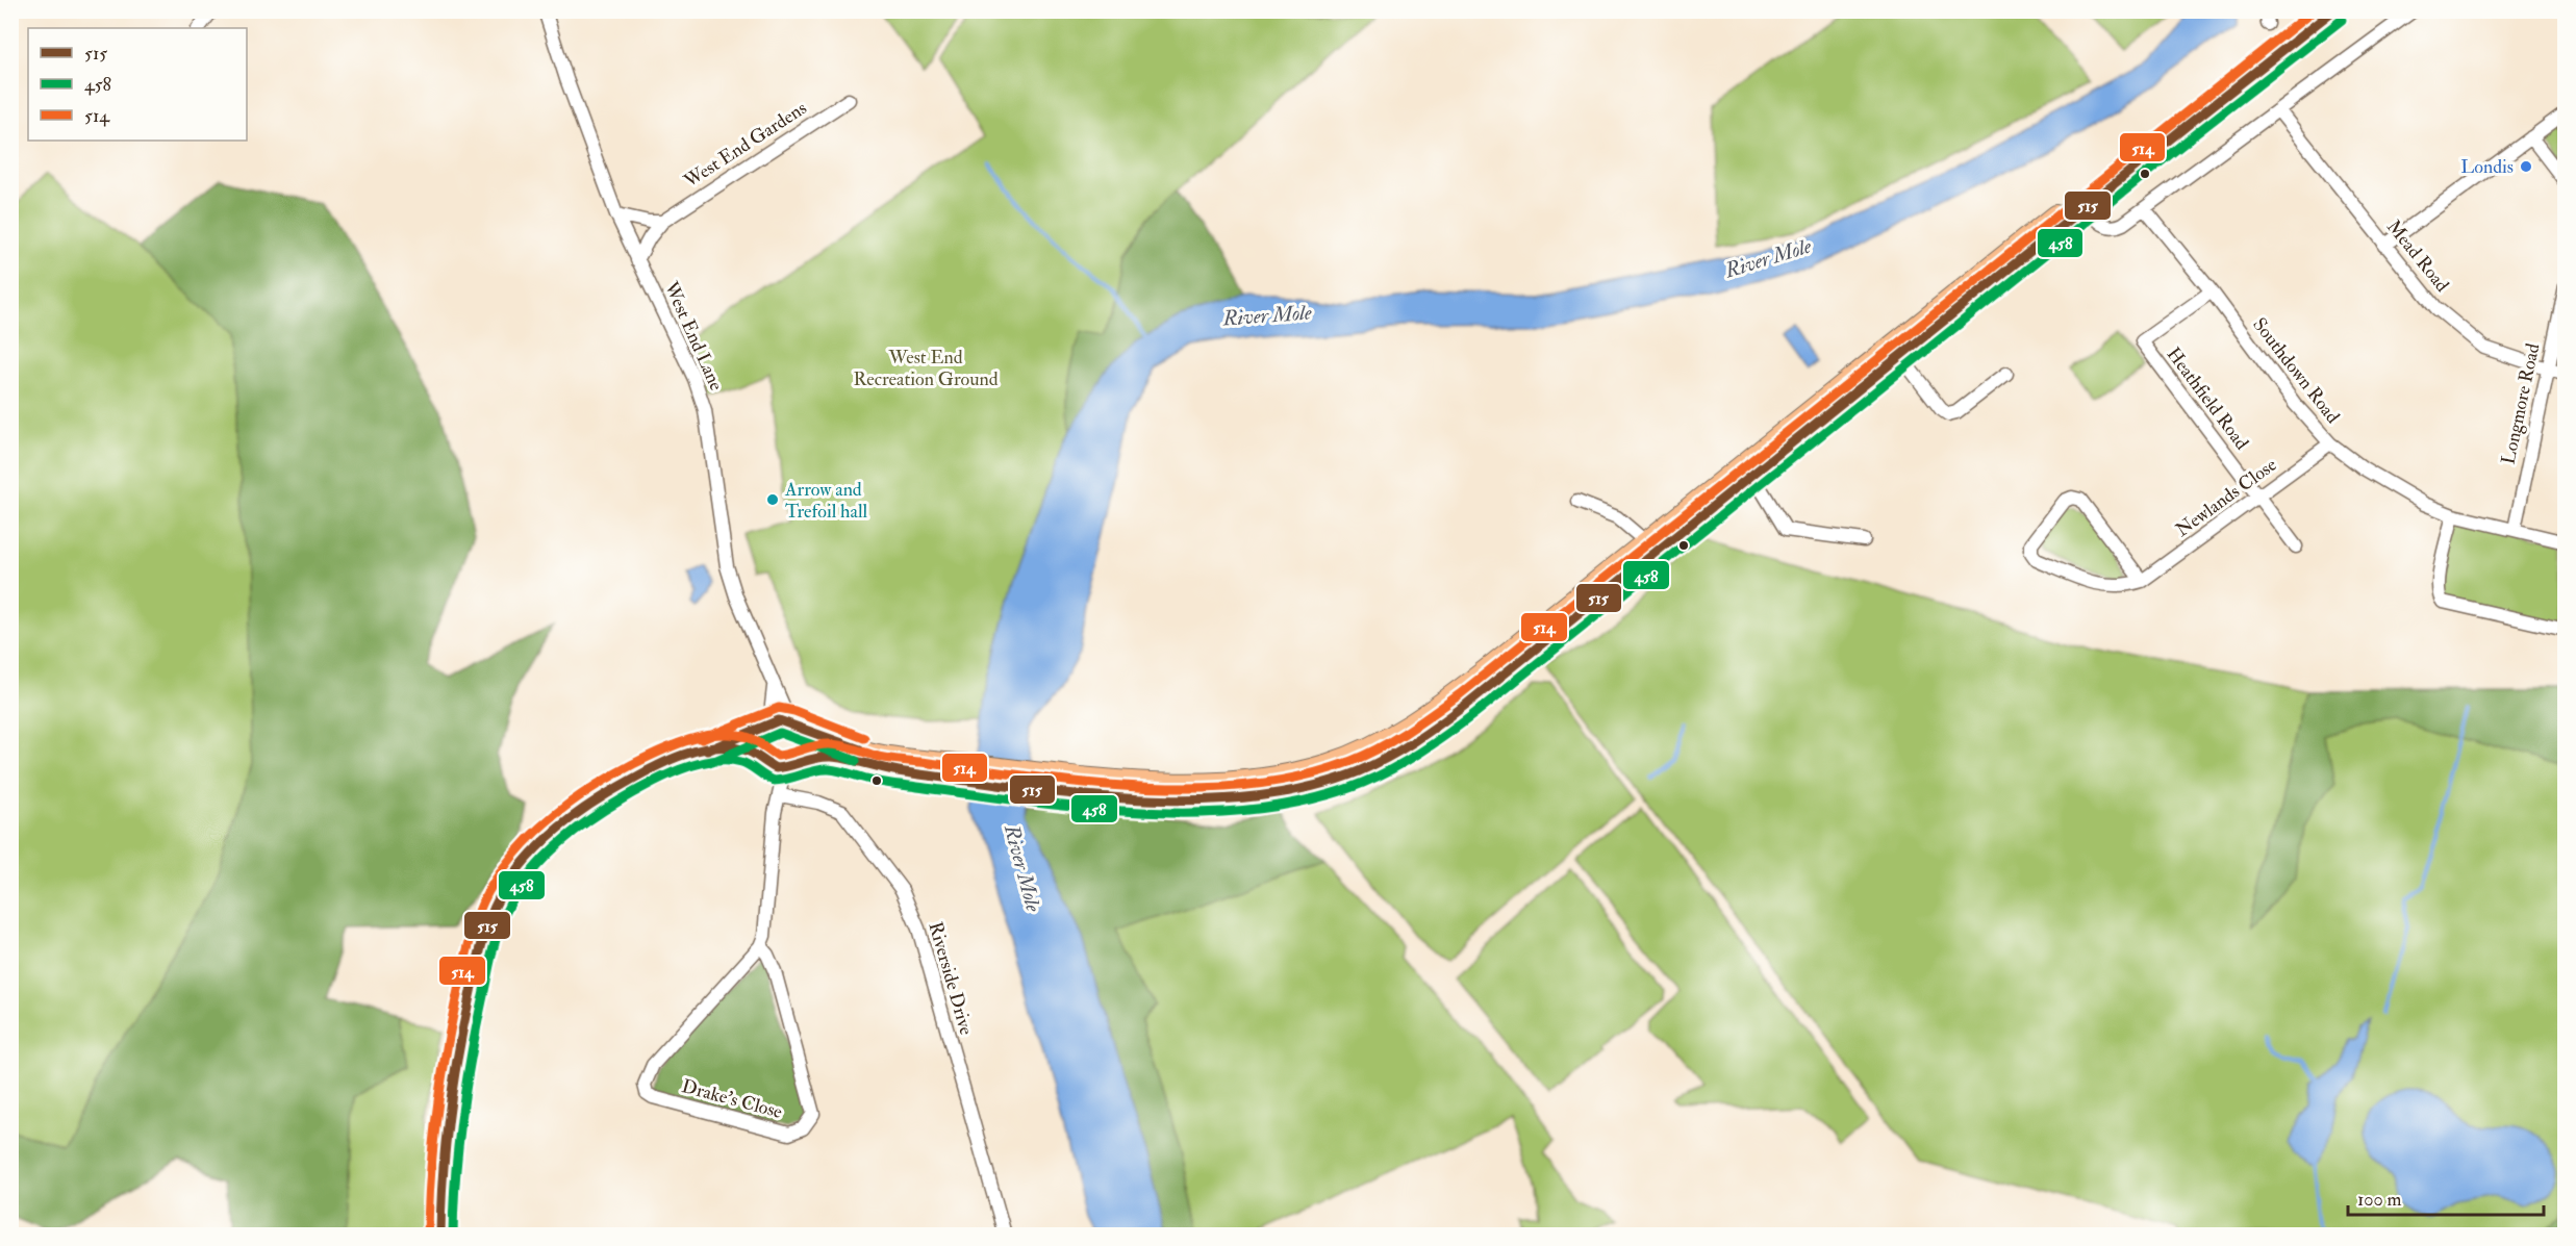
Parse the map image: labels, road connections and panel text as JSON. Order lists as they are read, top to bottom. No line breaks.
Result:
{"streets":{"street":["West End Gardens","Mead Road","West End Lane","Southdown Road","Heathfield Road","Longmore Road","Newlands Close","Riverside Drive","Drake's Close"]},"crossings":[["West End Gardens","West End Lane"],["Mead Road","Longmore Road"],["Southdown Road","Heathfield Road"],["Southdown Road","Longmore Road"],["Southdown Road","Newlands Close"],["Heathfield Road","Newlands Close"]],"water":["River Mole"],"parks":["West End Recreation Ground"],"places":["Londis","Arrow and Trefoil hall"],"lines":["transit line 515","transit line 514","transit line 458"],"legend":["515","458","514"],"scale_bar":"100 m"}
